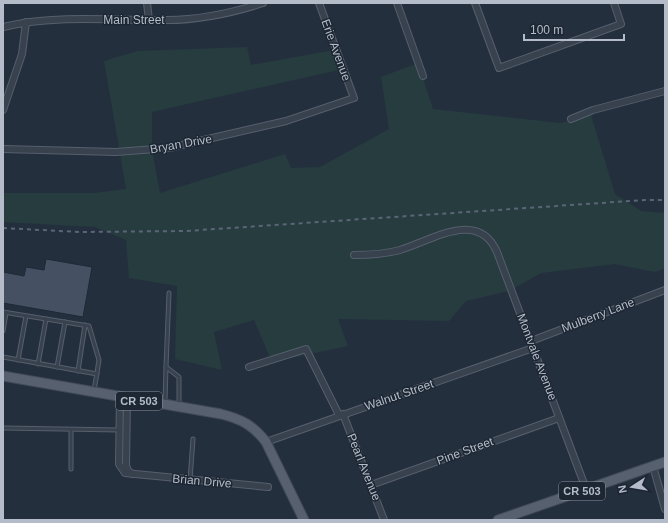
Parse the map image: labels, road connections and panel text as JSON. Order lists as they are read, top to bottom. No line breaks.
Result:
{"streets":{"main road":["CR 503"],"street":["Main Street","Erie Avenue","Bryan Drive","Mulberry Lane","Montvale Avenue","Walnut Street","Pine Street","Pearl Avenue","Brian Drive"]},"crossings":[["Erie Avenue","Bryan Drive"],["Mulberry Lane","Montvale Avenue"],["Montvale Avenue","Walnut Street"],["Montvale Avenue","CR 503"],["Montvale Avenue","Pine Street"],["Walnut Street","CR 503"],["Walnut Street","Pearl Avenue"],["CR 503","Brian Drive"],["Pine Street","Pearl Avenue"]],"scale_bar":"100 m","north":"left"}
